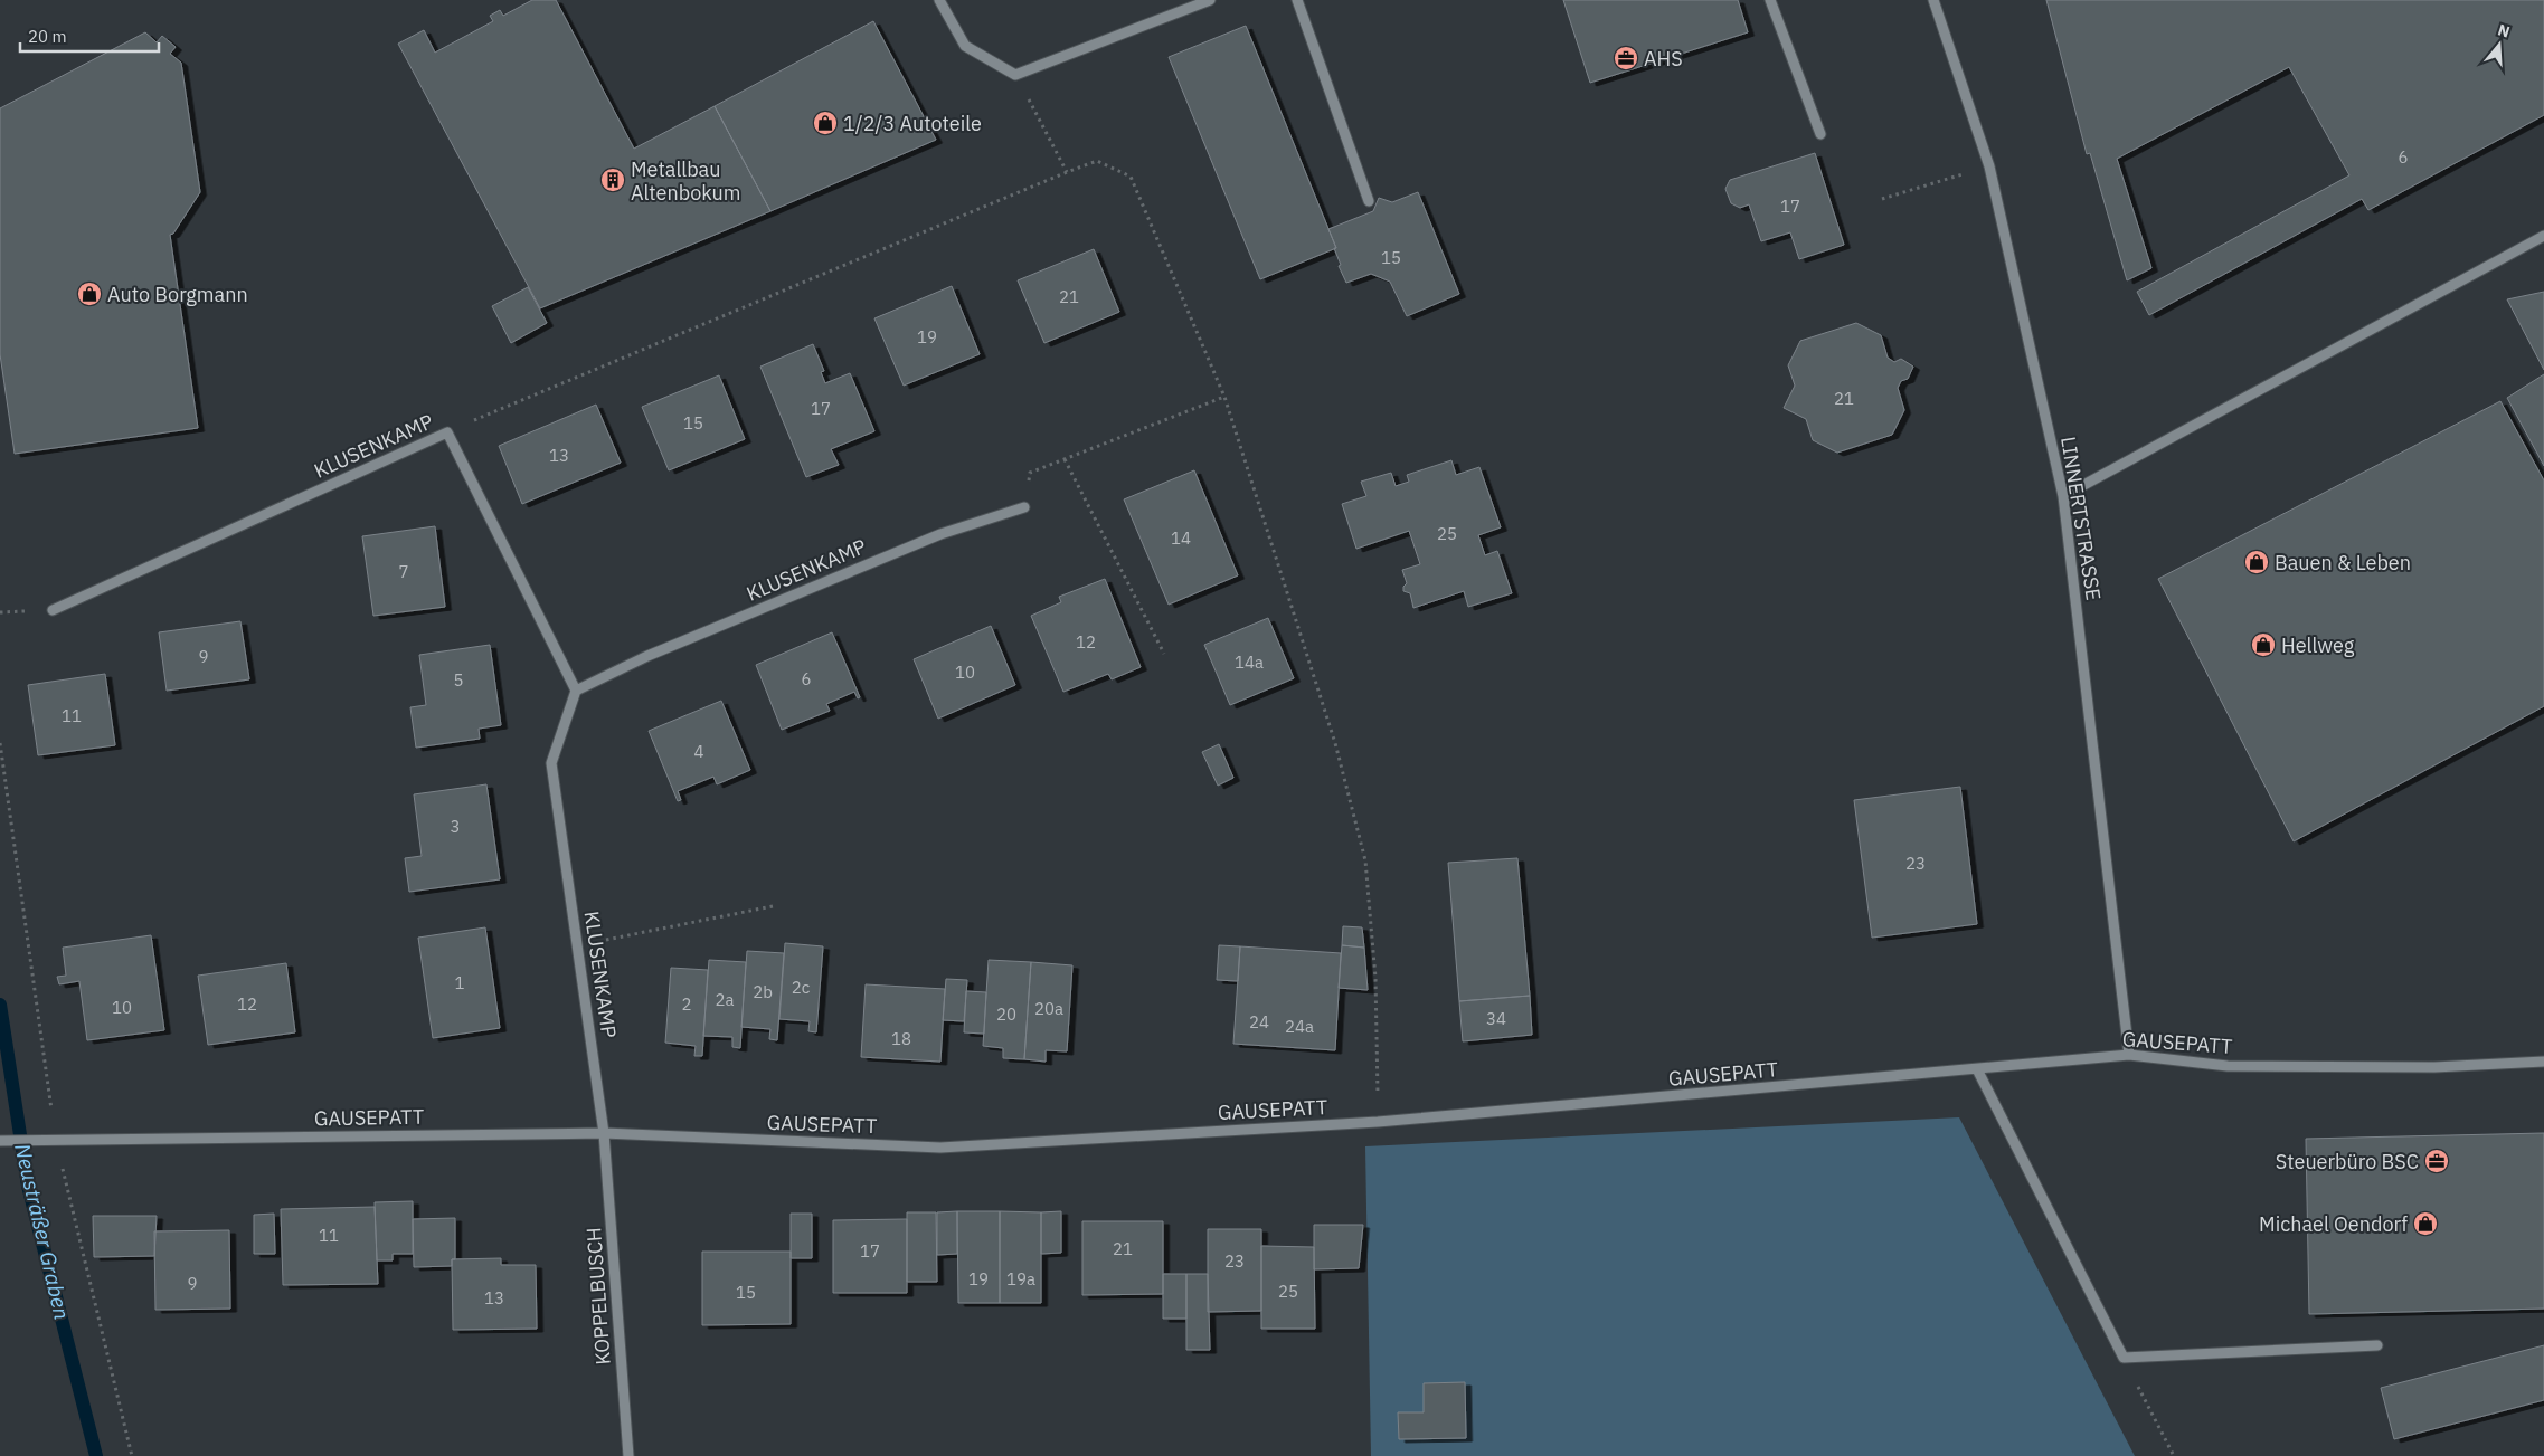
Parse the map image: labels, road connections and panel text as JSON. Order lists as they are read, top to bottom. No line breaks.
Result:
{"streets":{"street":["KLUSENKAMP","LINNERTSTRASSE","GAUSEPATT","KOPPELBUSCH"]},"crossings":[["KLUSENKAMP","GAUSEPATT"],["KLUSENKAMP","KOPPELBUSCH"],["LINNERTSTRASSE","GAUSEPATT"],["GAUSEPATT","KOPPELBUSCH"]],"water":["Neusträßer Graben"],"places":{"office":["AHS","Steuerbüro BSC"],"shop":["1/2/3 Autoteile","Auto Borgmann","Bauen & Leben","Hellweg","Michael Oendorf"],"building":["Metallbau Altenbokum"]},"house_numbers":["6","17","15","21","19","21","17","15","13","25","14","7","12","9","14a","10","6","5","11","4","3","23","1","2c","2b","2a","12","2","10","20a","20","34","24","24a","18","11","21","17","23","19","19a","9","25","15","13"],"scale_bar":"20 m","north":"top"}
